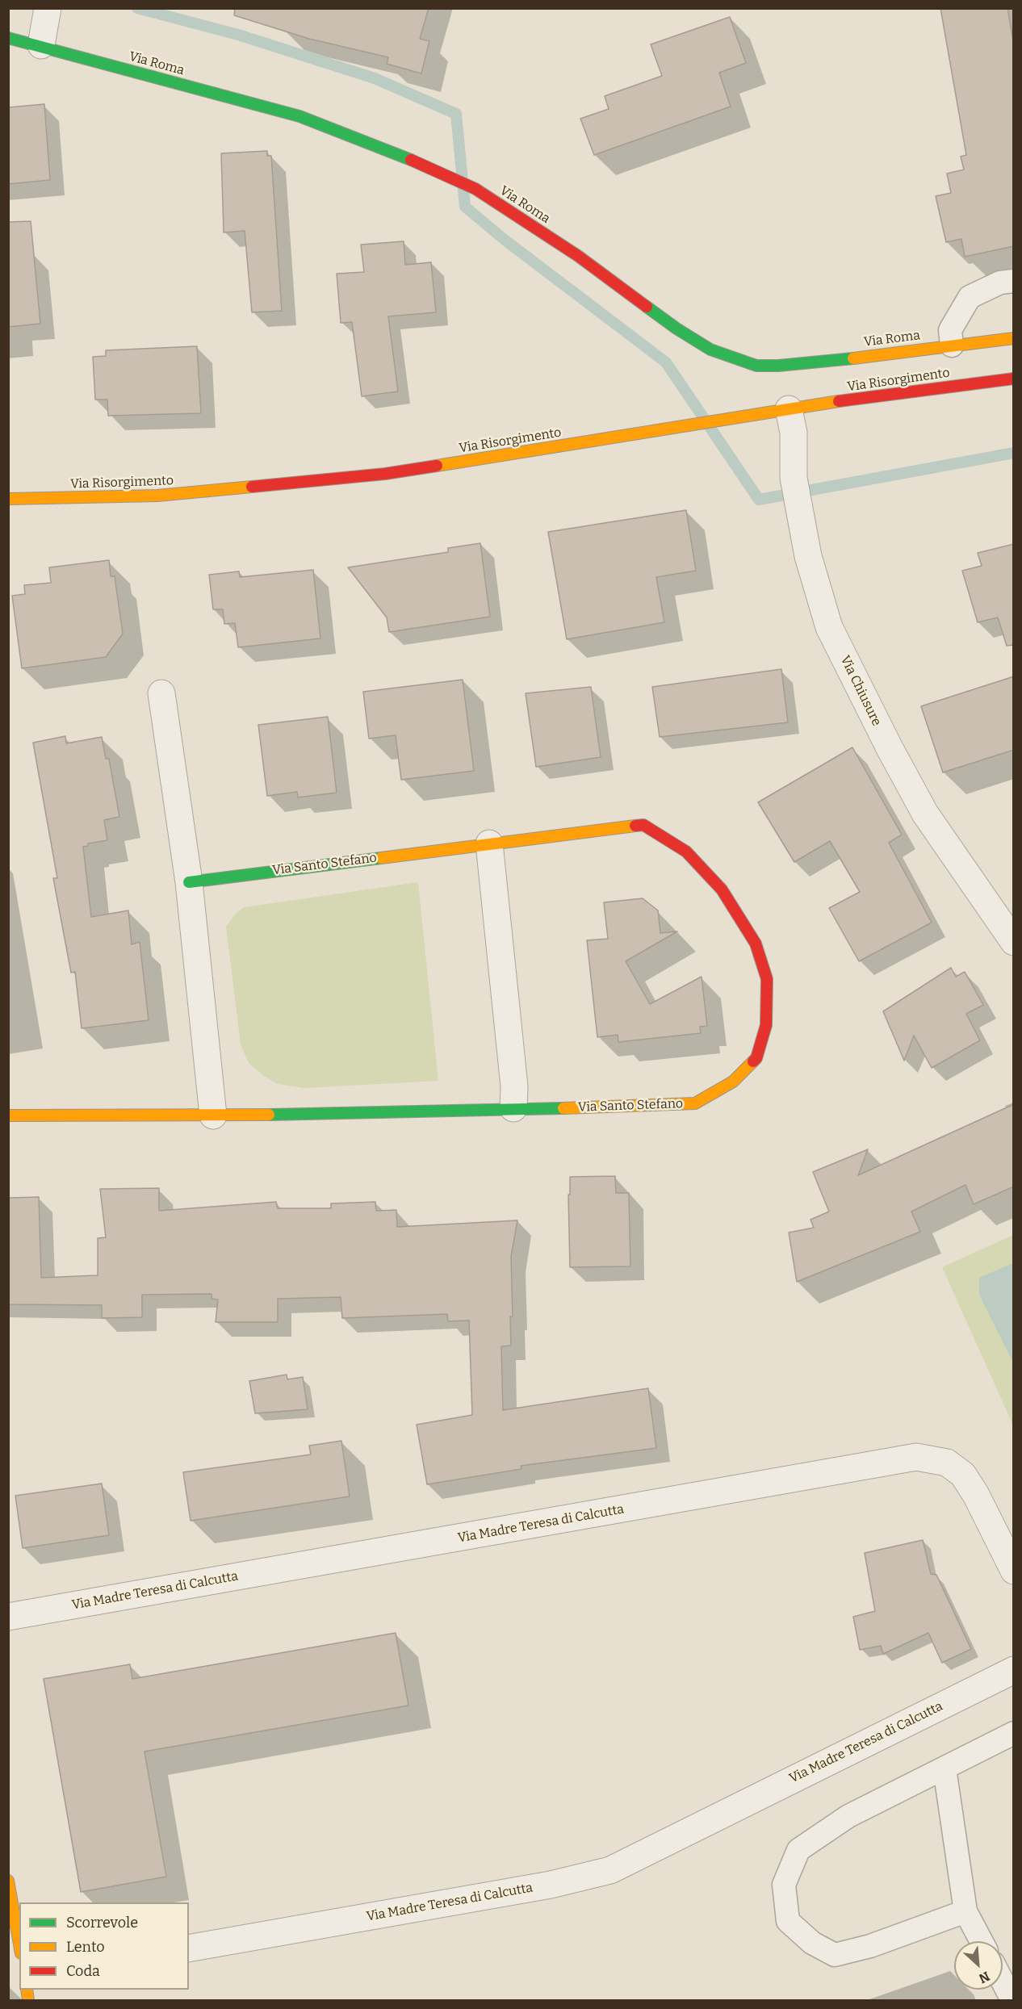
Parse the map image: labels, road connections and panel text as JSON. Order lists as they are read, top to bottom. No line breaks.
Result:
{"streets":{"street":["Via Roma","Via Risorgimento","Via Chiusure","Via Santo Stefano","Via Madre Teresa di Calcutta"]},"crossings":[["Via Risorgimento","Via Chiusure"]],"legend":["Scorrevole","Lento","Coda"],"north":"bottom right"}
